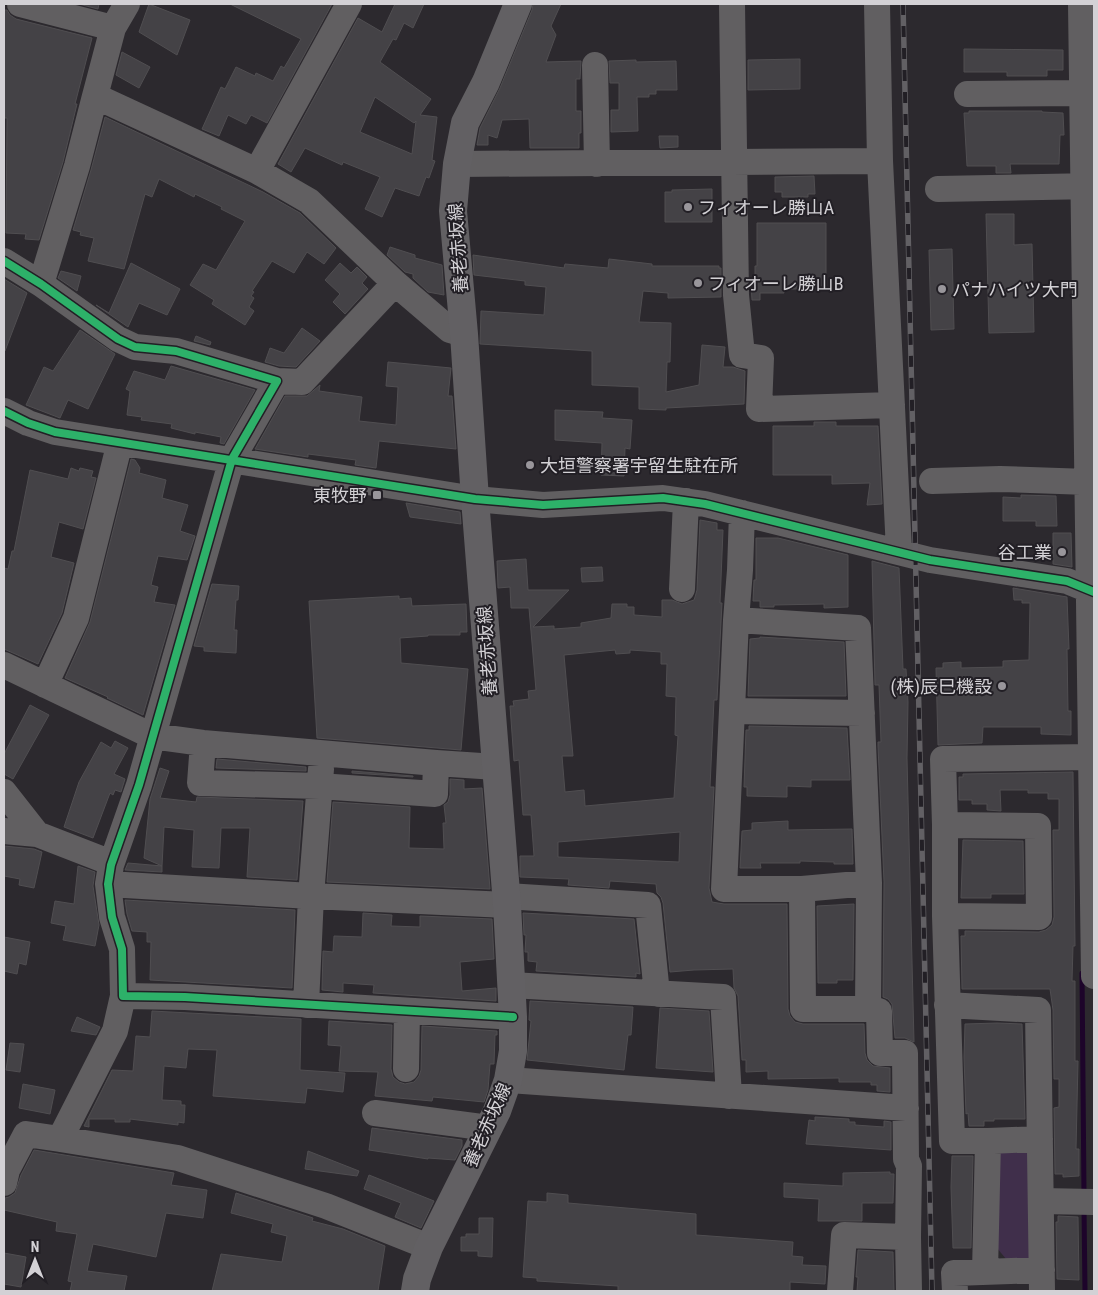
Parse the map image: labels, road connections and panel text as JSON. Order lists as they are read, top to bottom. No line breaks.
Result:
{"streets":{"main road":["養老赤坂線"]},"places":{"other":["フィオーレ勝山A","フィオーレ勝山B","パナハイツ大門","大垣警察署宇留生駐在所","谷工業","(株)辰巳機設"],"transit":["東牧野"]},"north":"top"}
